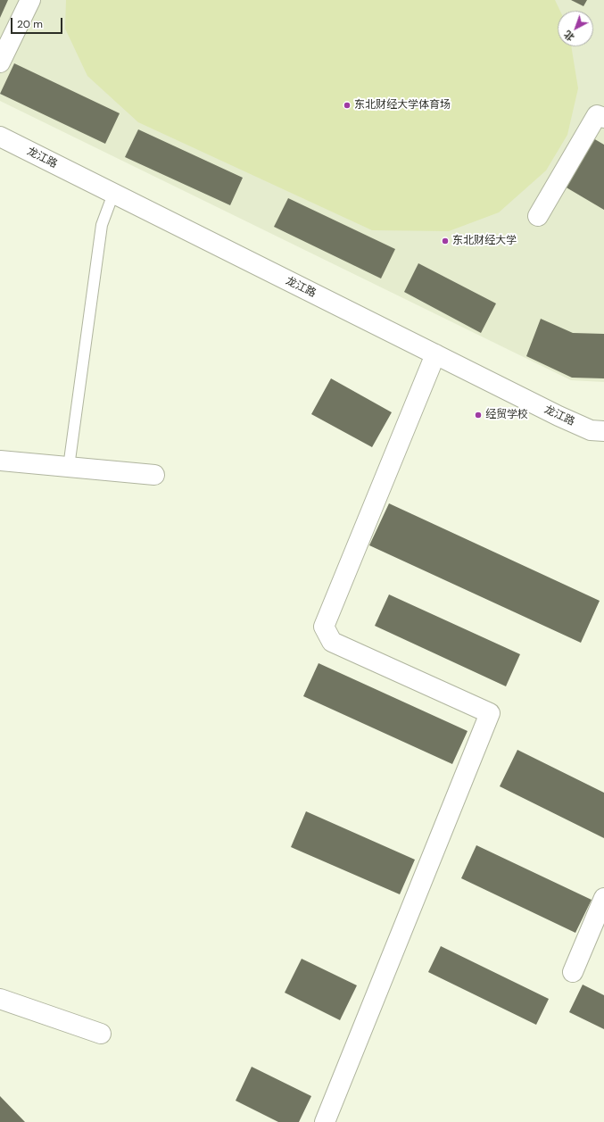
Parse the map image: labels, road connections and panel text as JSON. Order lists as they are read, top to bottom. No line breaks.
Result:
{"streets":{"street":["龙江路"]},"places":["东北财经大学体育场","东北财经大学","经贸学校"],"scale_bar":"20 m","north":"bottom left"}
